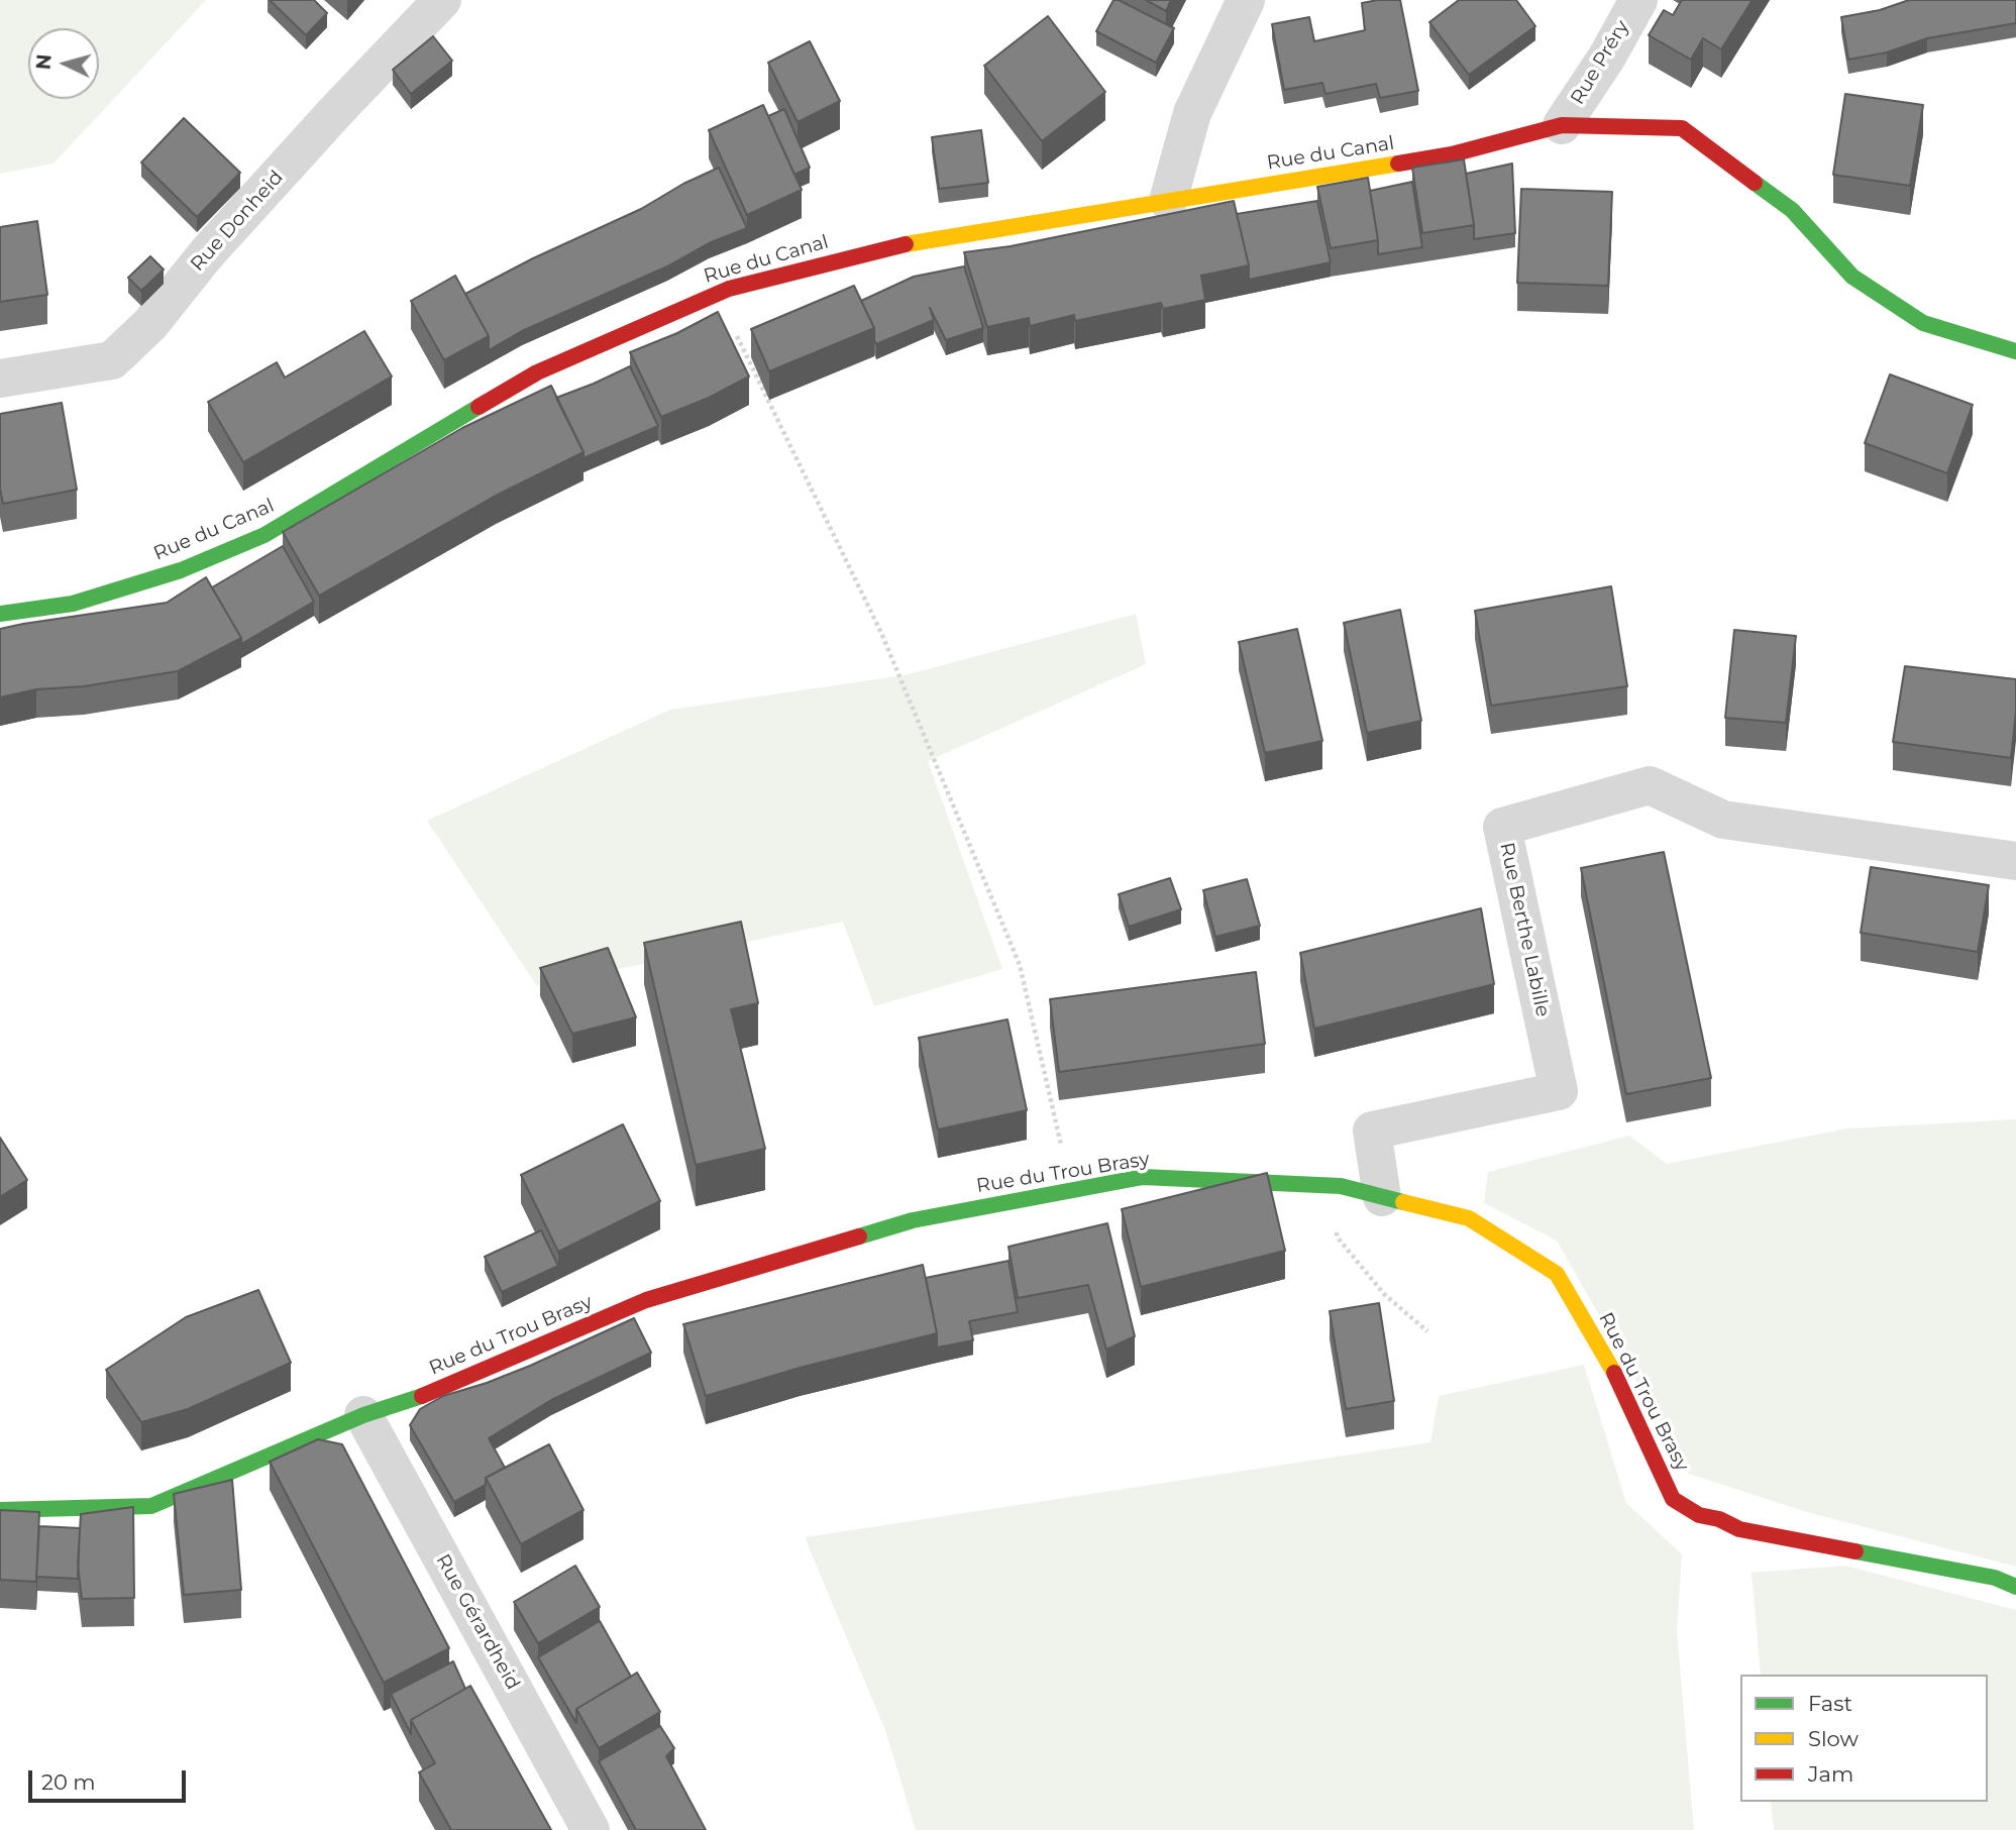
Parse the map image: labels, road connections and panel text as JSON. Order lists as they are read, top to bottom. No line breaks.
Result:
{"streets":{"street":["Rue Préry","Rue du Canal","Rue Donheid","Rue Berthe Labille","Rue du Trou Brasy","Rue Gérardheid"]},"crossings":[["Rue Préry","Rue du Canal"],["Rue Berthe Labille","Rue du Trou Brasy"],["Rue du Trou Brasy","Rue Gérardheid"]],"legend":["Fast","Slow","Jam"],"scale_bar":"20 m","north":"left"}
